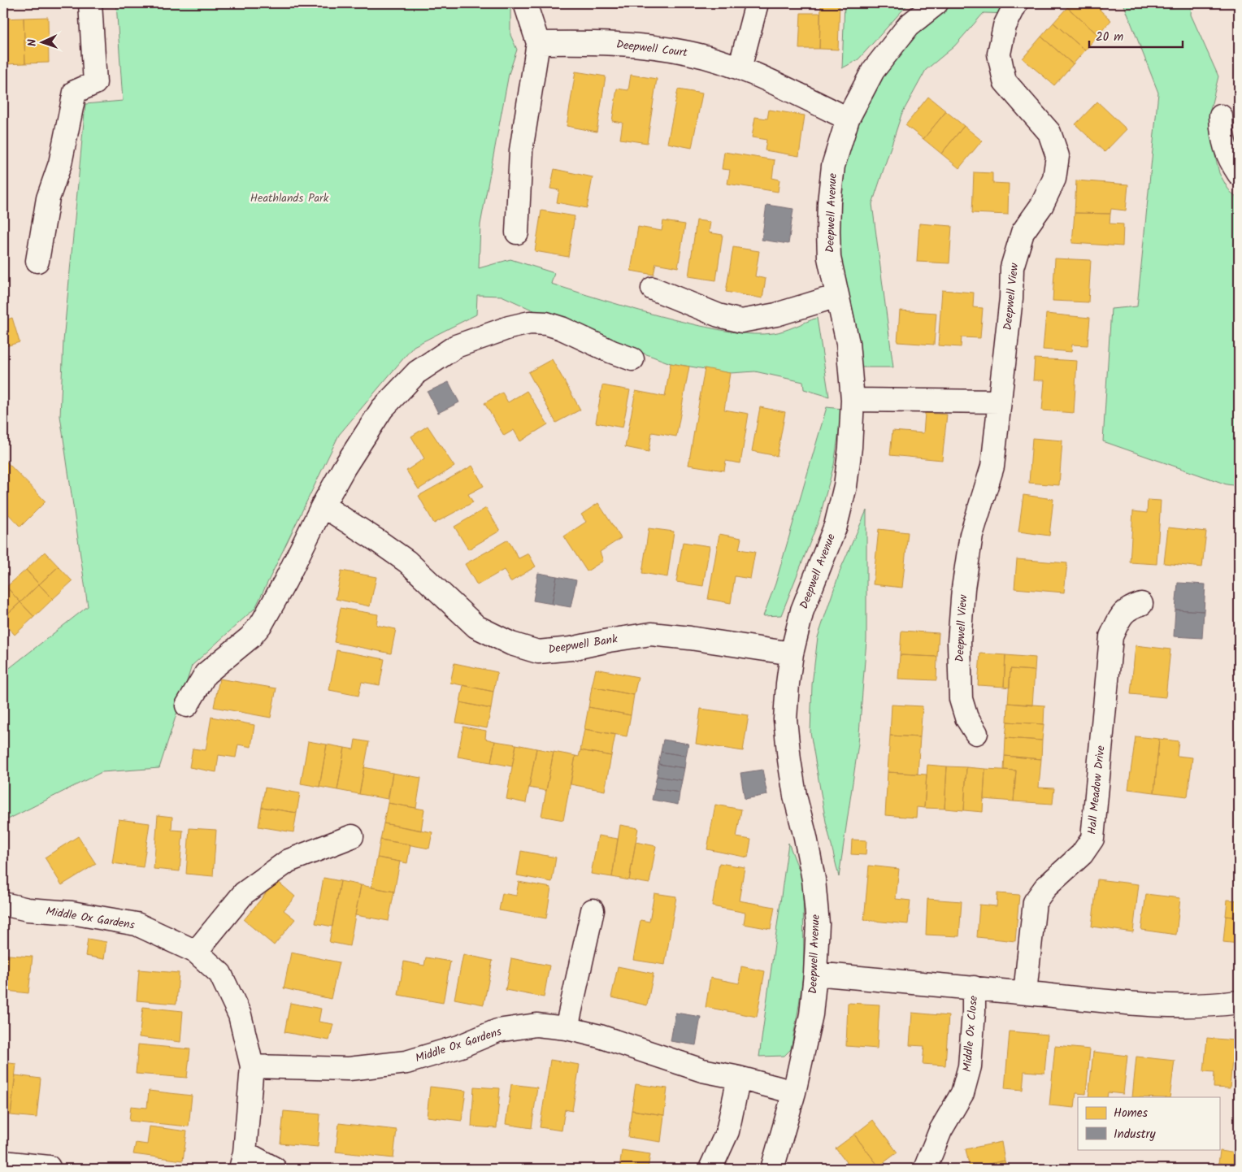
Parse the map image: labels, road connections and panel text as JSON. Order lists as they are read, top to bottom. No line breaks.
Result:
{"streets":{"street":["Deepwell Court","Deepwell Avenue","Deepwell View","Deepwell Bank","Hall Meadow Drive","Middle Ox Gardens","Middle Ox Close"]},"crossings":[["Deepwell Court","Deepwell Avenue"],["Deepwell Avenue","Deepwell Bank"],["Deepwell Avenue","Middle Ox Gardens"]],"parks":["Heathlands Park"],"legend":["Homes","Industry"],"scale_bar":"20 m","north":"left"}
